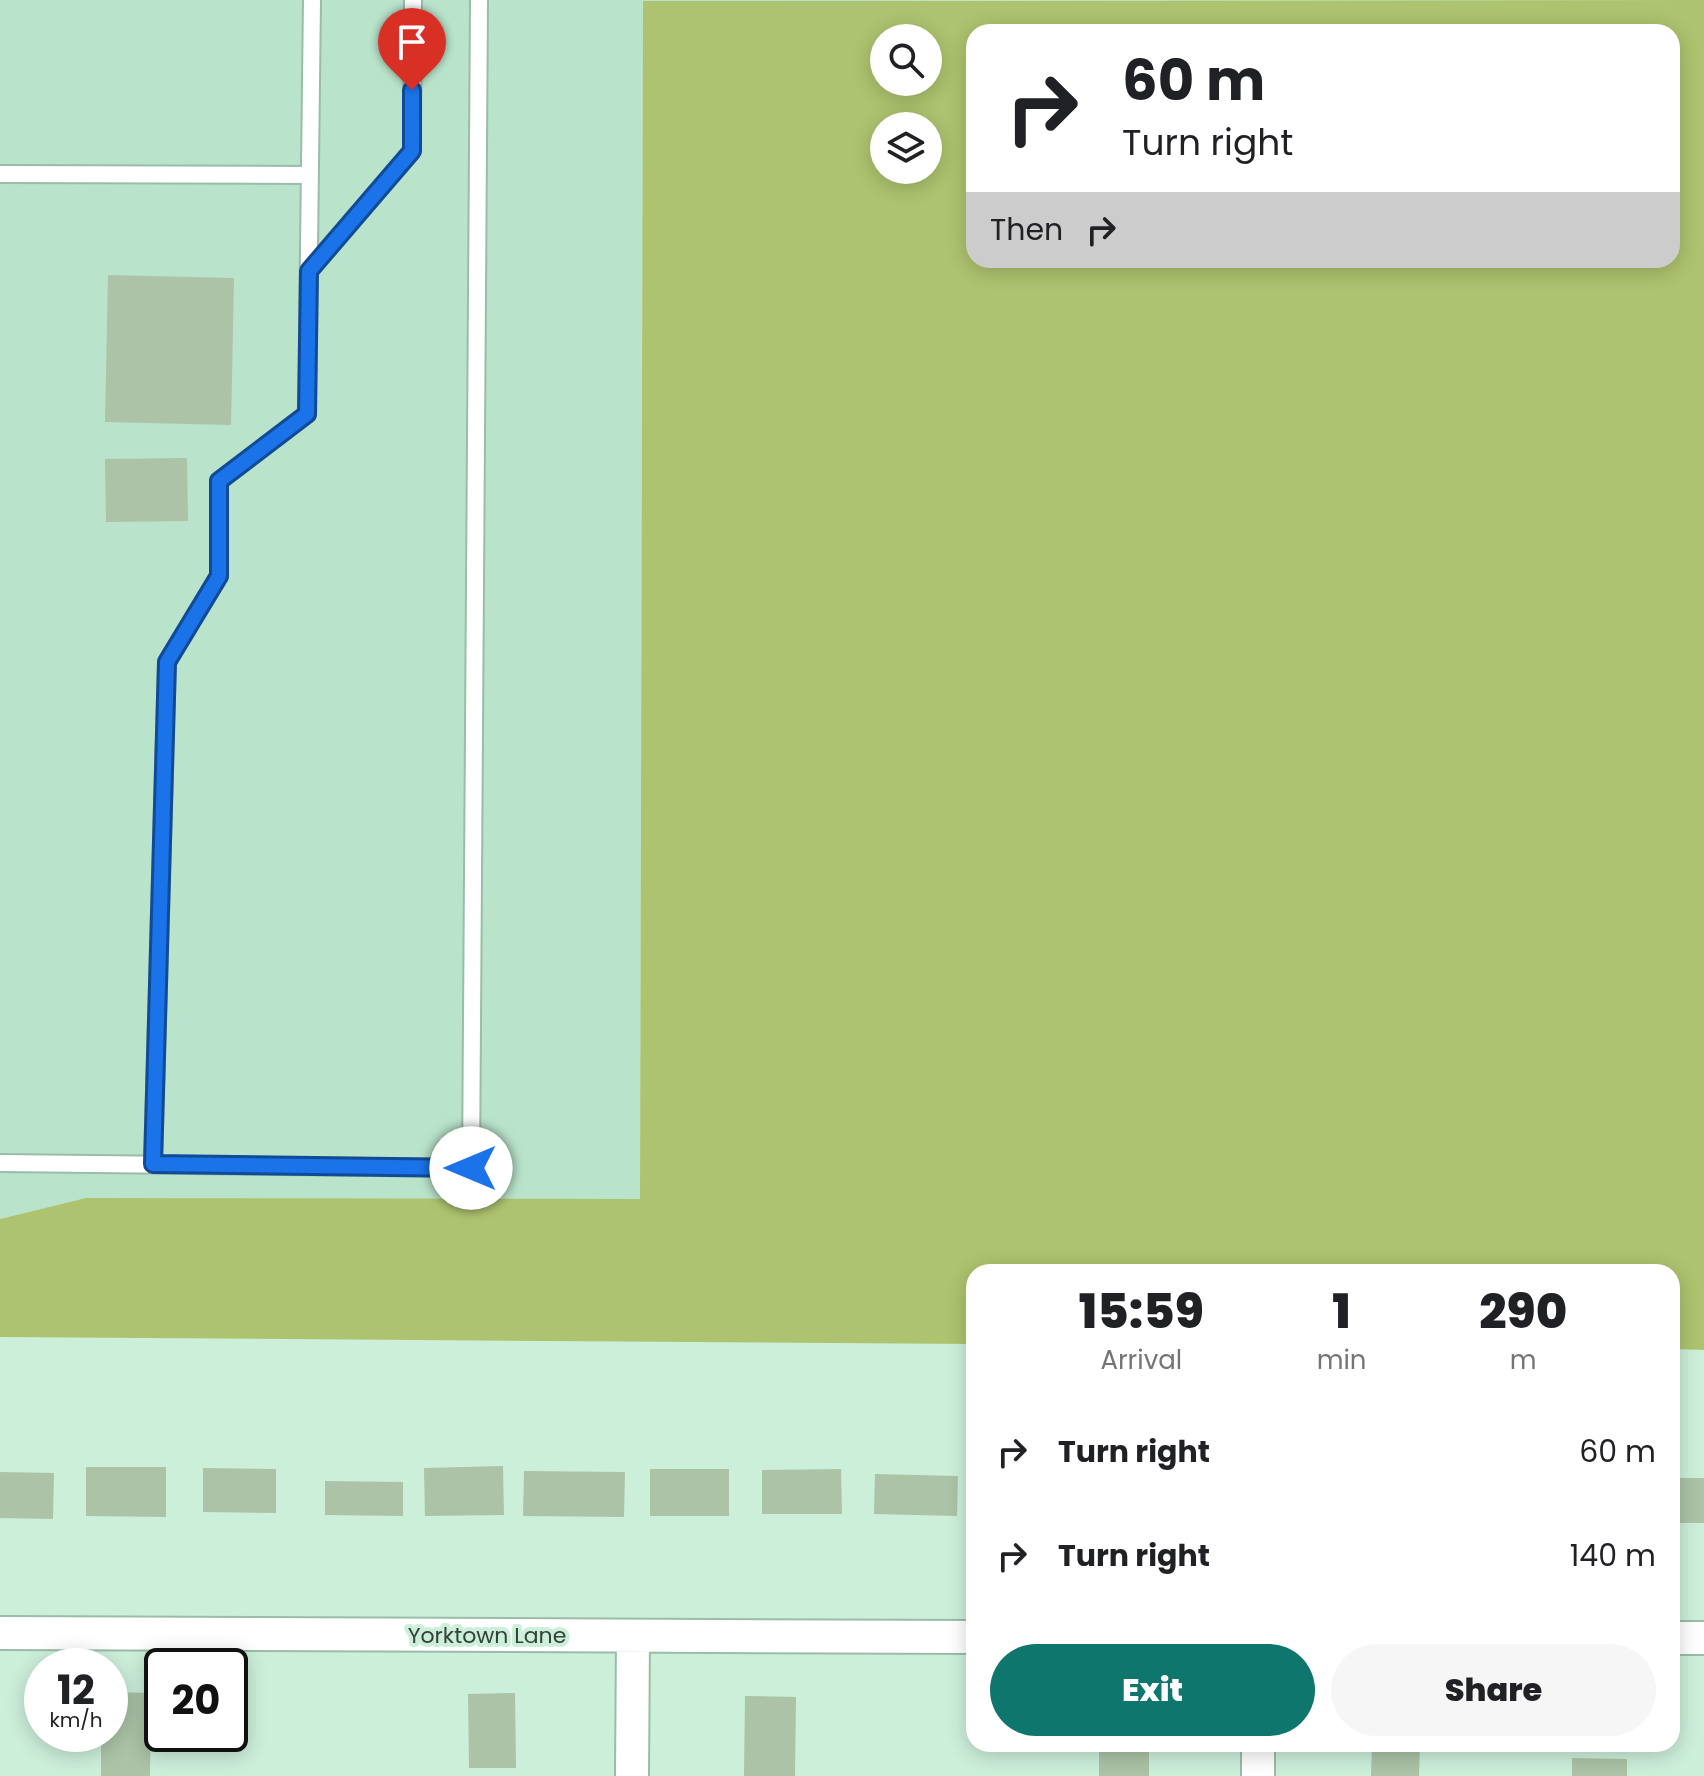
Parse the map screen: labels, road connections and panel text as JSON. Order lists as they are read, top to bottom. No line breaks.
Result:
{"streets":{"street":["Yorktown Lane"]},"page":{"turn":["60 m","Turn right"],"then":"Then","eta":["15:59","Arrival","1","min","290","m"],"list":[{"name":"Turn right","value":"60 m"},{"name":"Turn right","value":"140 m"}],"buttons":["Exit","Share"],"speed":"12 km/h","limit":"20"}}
